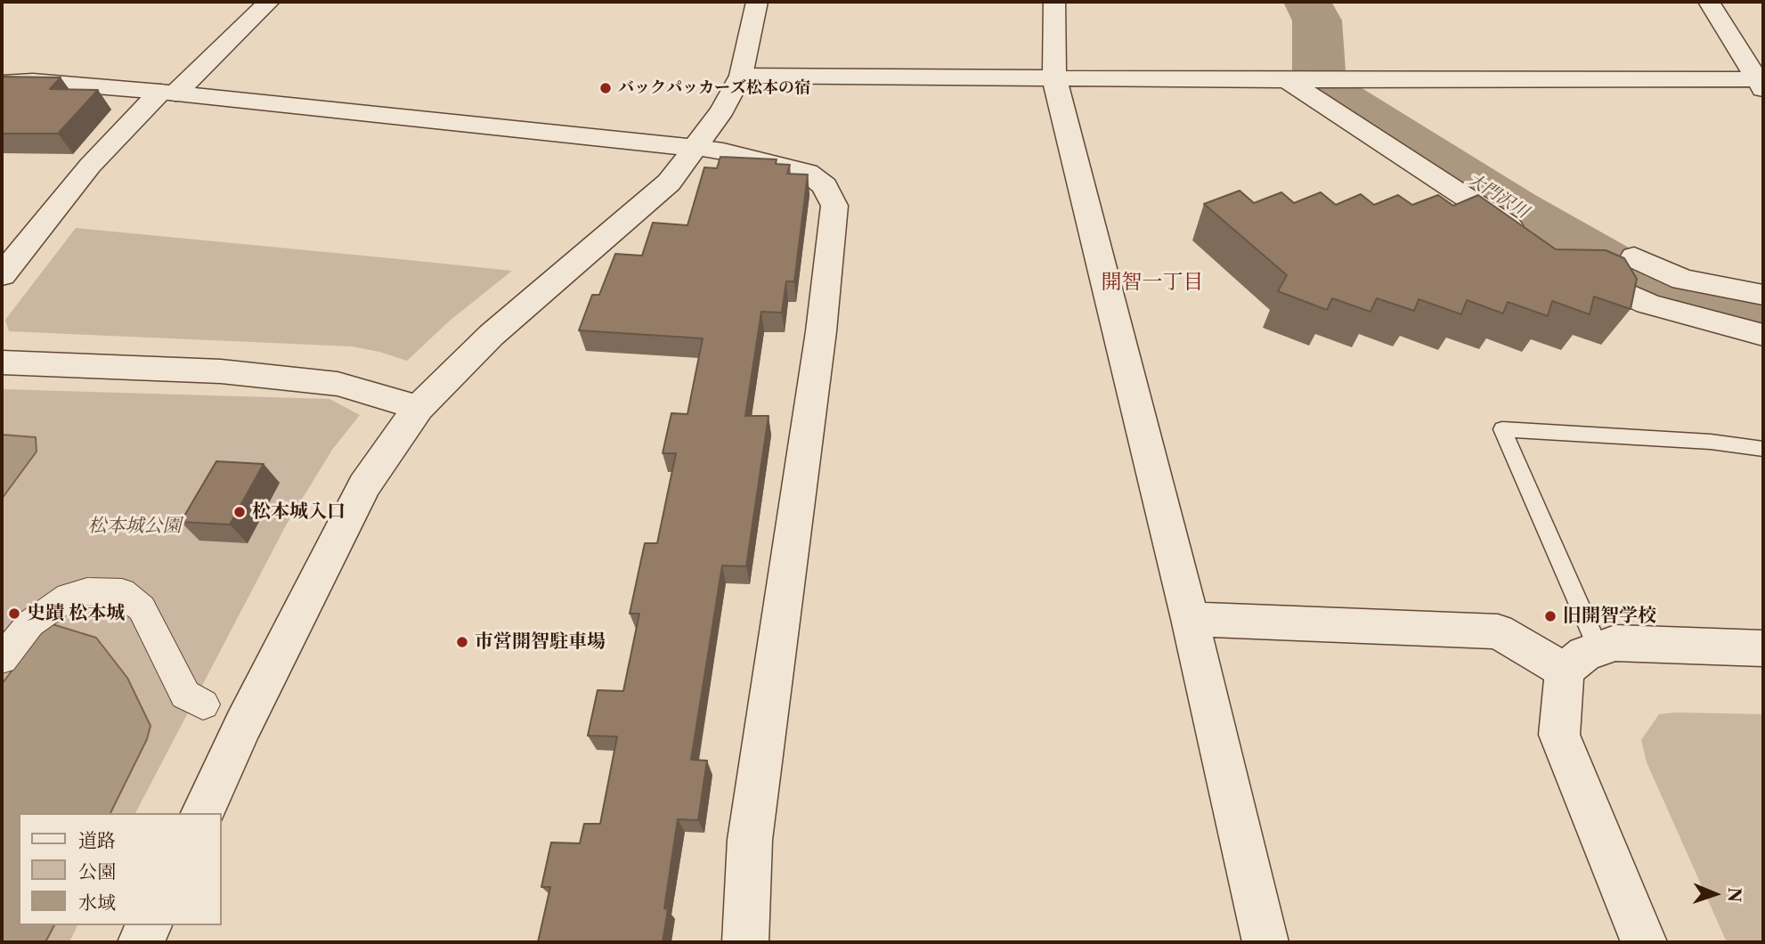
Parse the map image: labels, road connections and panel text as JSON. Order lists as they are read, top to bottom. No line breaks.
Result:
{"districts":["開智一丁目"],"water":["大門沢川"],"parks":["松本城公園"],"places":["バックパッカーズ松本の宿","松本城入口","史蹟 松本城","旧開智学校","市営開智駐車場"],"legend":["道路","公園","水域"],"north":"right"}
